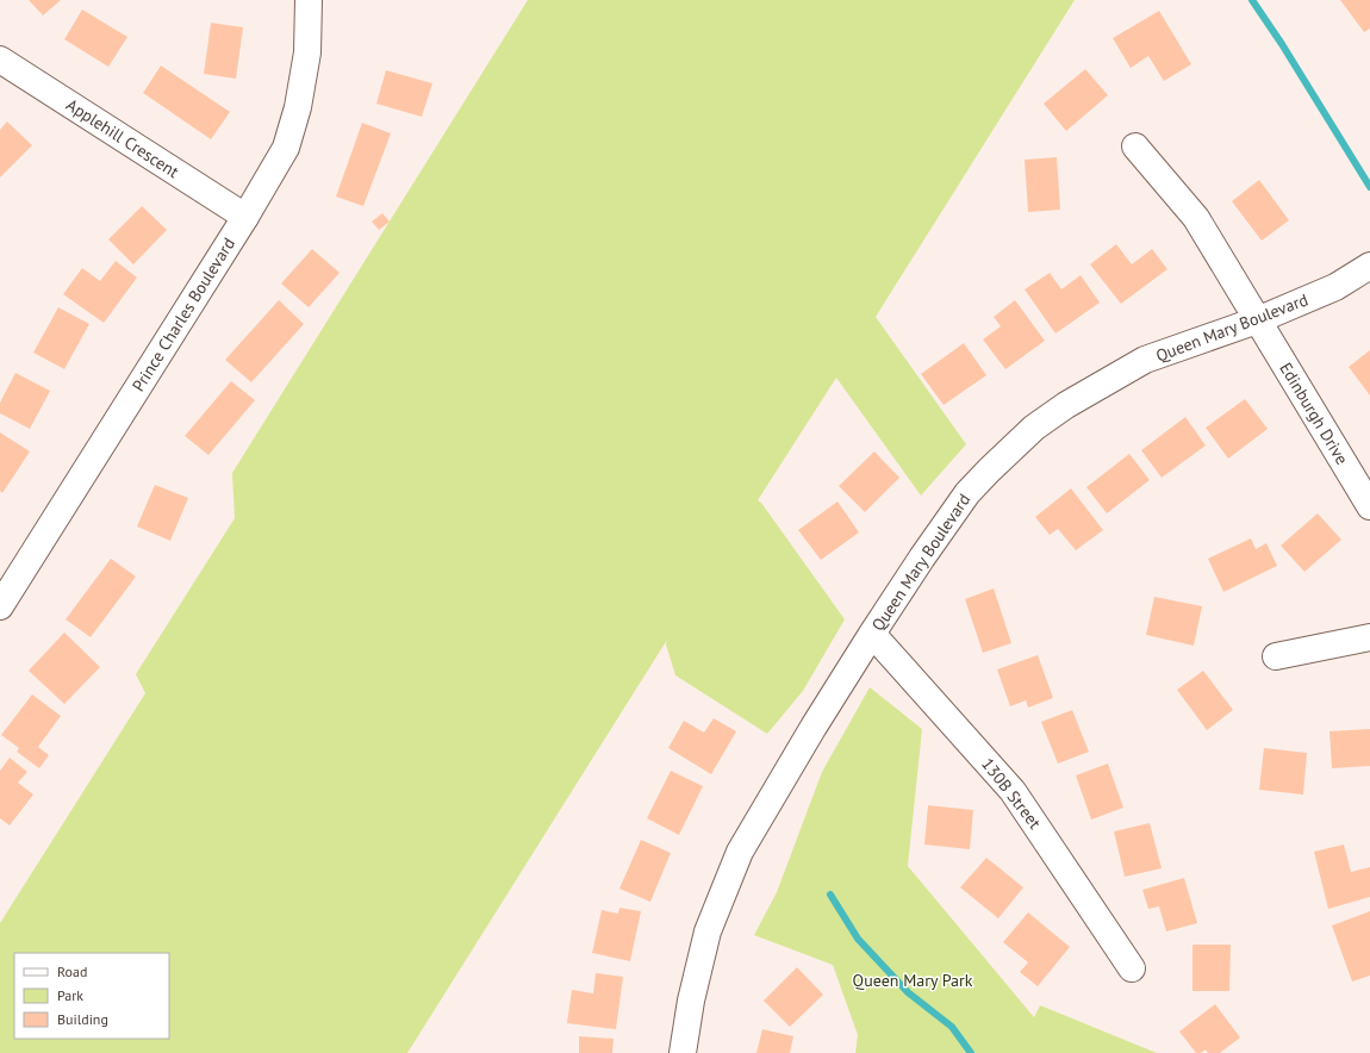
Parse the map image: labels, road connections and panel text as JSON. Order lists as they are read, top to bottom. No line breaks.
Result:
{"streets":{"street":["Applehill Crescent","Prince Charles Boulevard","Queen Mary Boulevard","Edinburgh Drive","130B Street"]},"crossings":[["Applehill Crescent","Prince Charles Boulevard"],["Queen Mary Boulevard","Edinburgh Drive"],["Queen Mary Boulevard","130B Street"]],"parks":["Queen Mary Park"],"legend":["Road","Park","Building"]}
